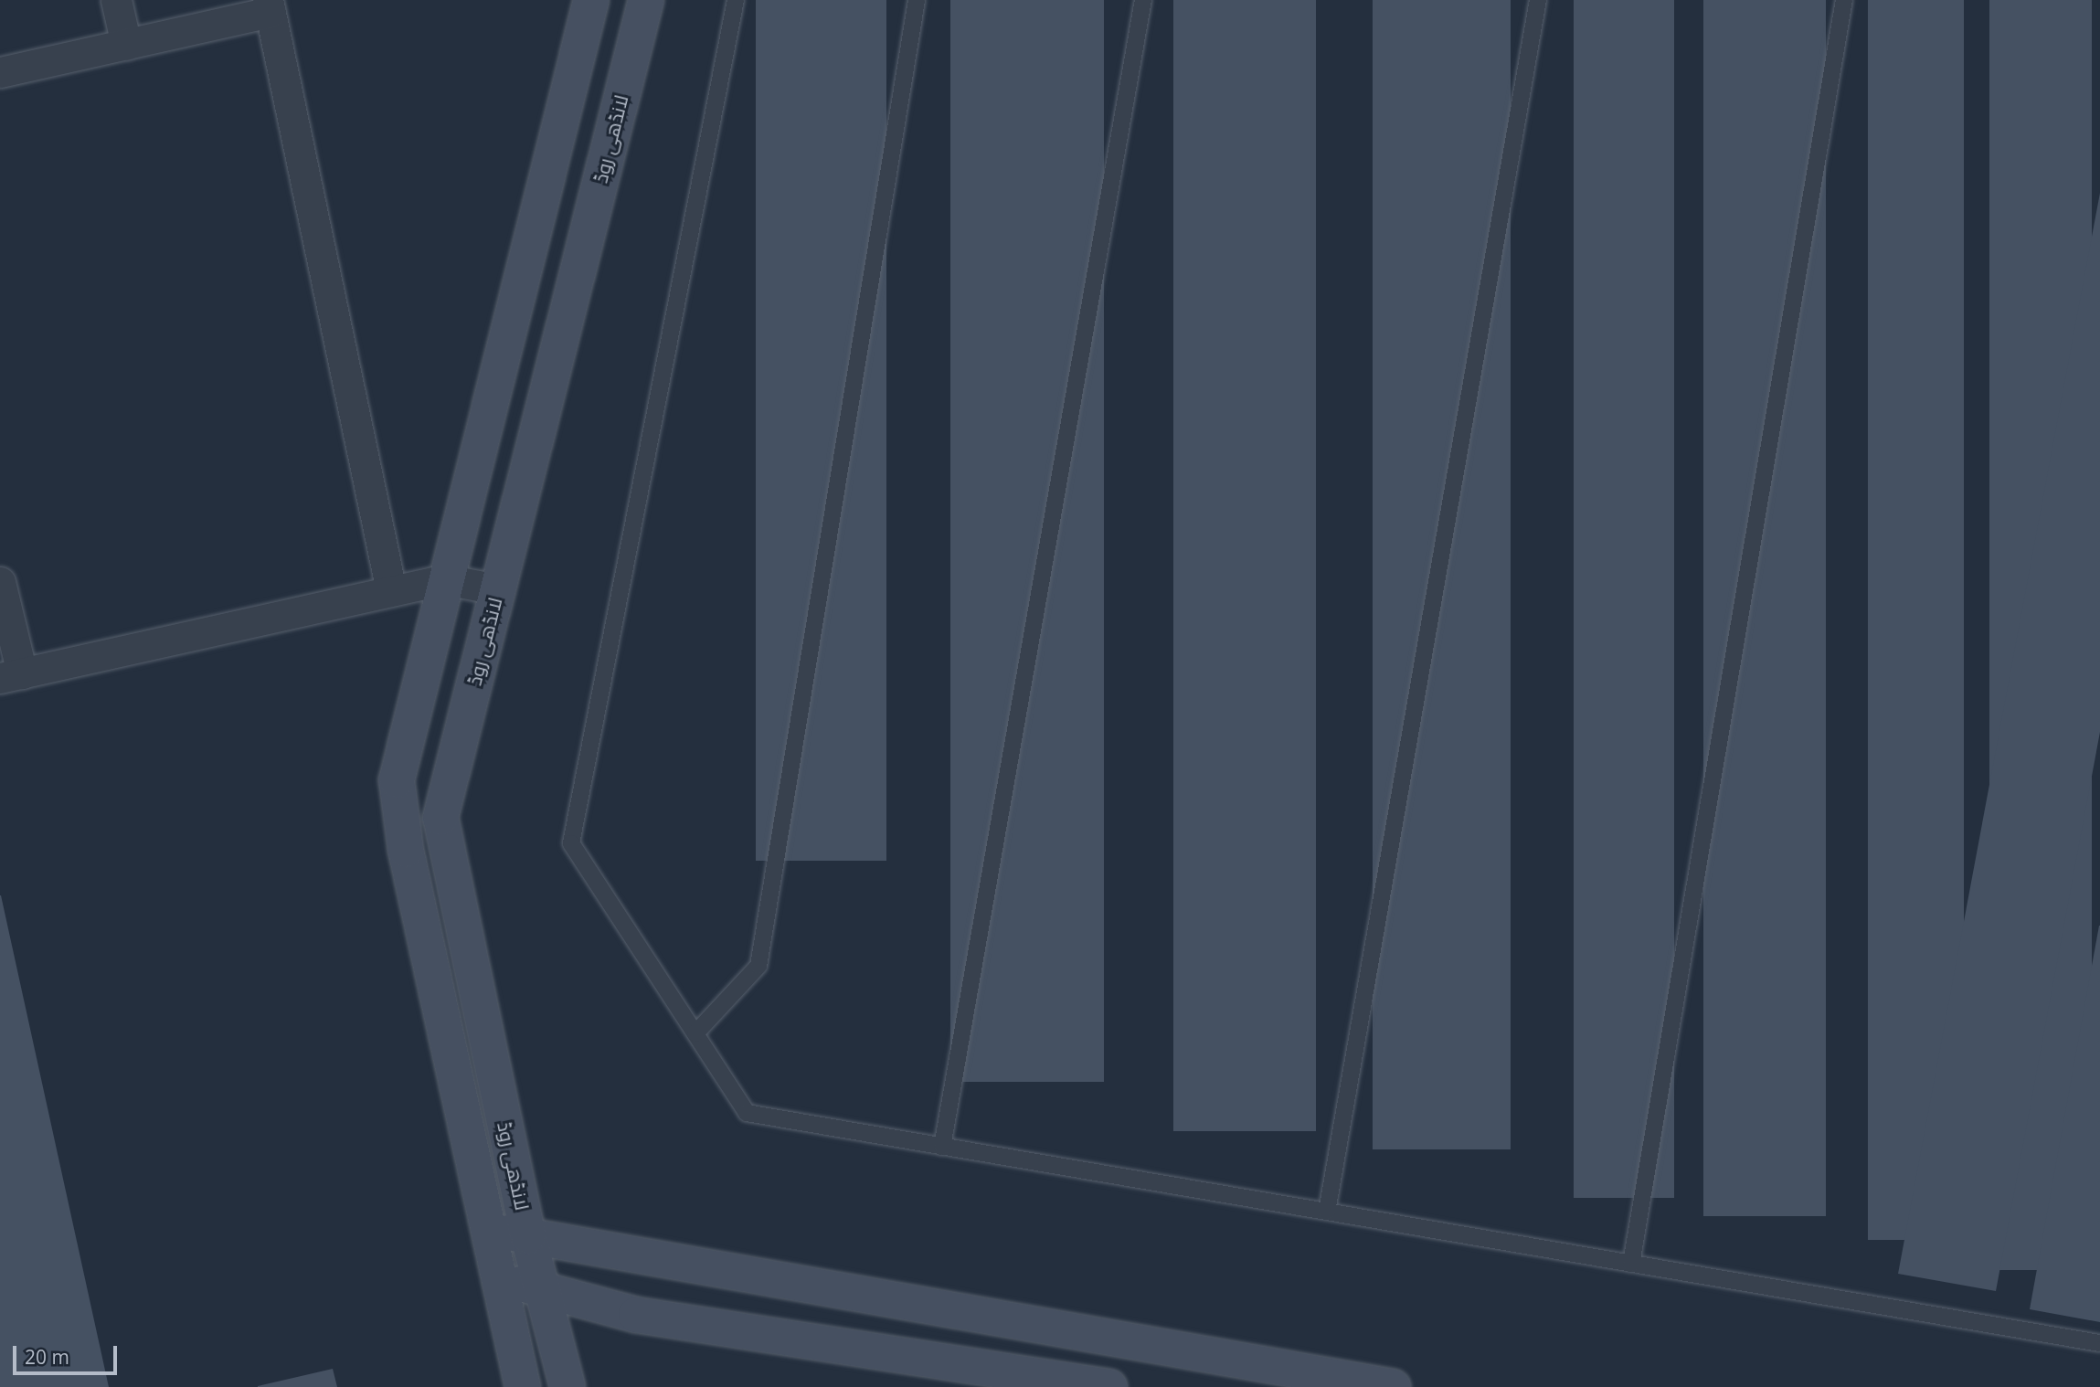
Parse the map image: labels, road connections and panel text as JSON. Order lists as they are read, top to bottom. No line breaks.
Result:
{"streets":{"main road":["لانڈھی روڈ"]},"scale_bar":"20 m"}
